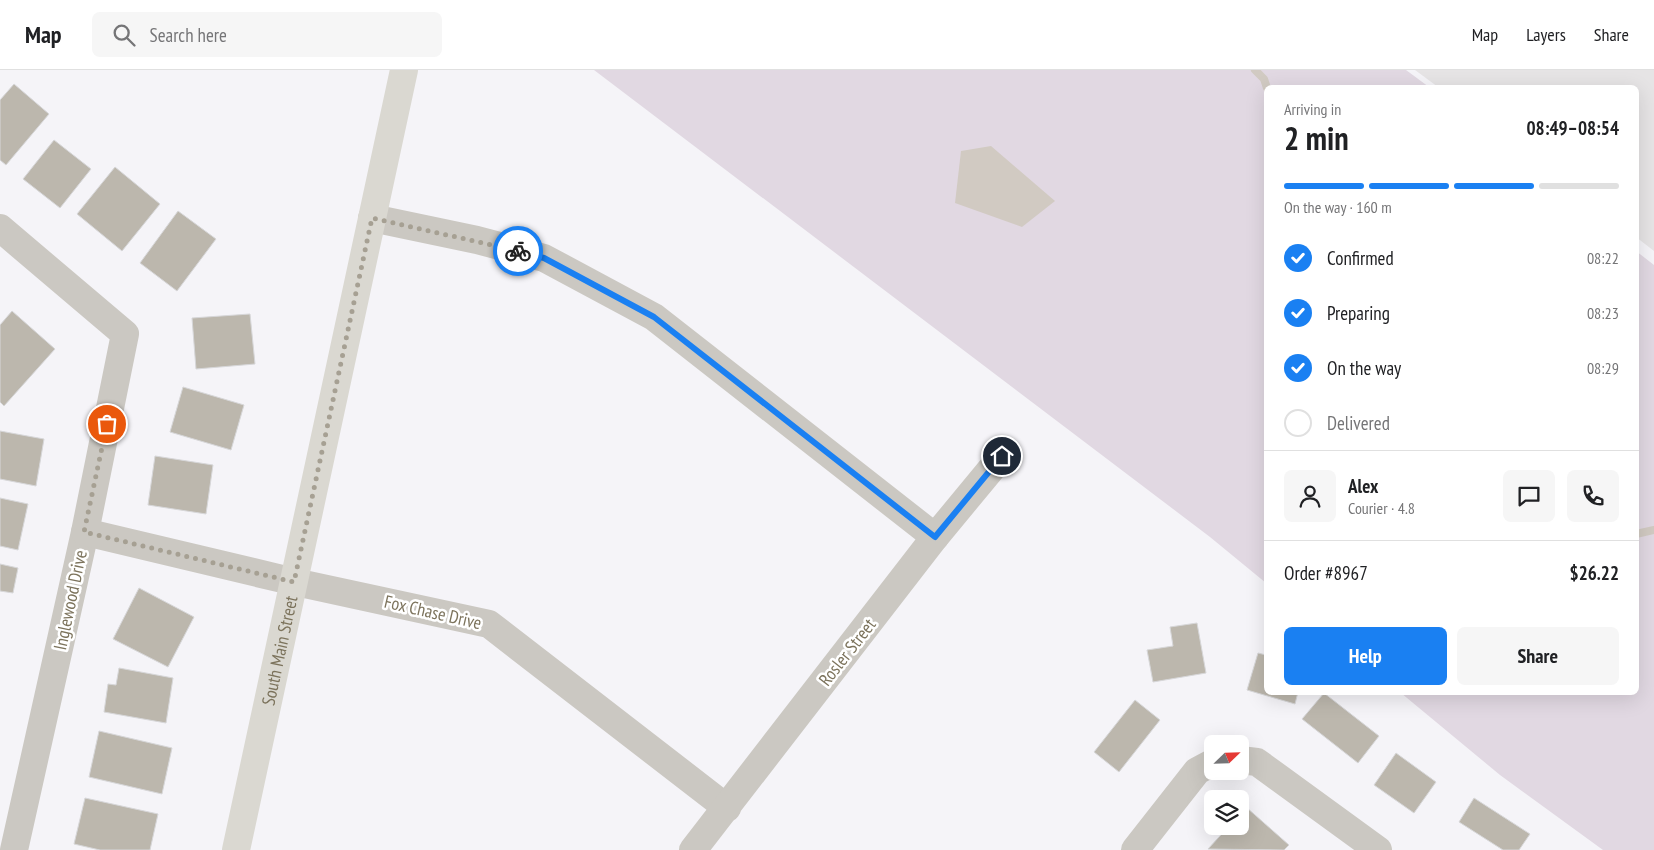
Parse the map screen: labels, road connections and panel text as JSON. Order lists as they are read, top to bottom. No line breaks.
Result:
{"streets":{"main road":["South Main Street"],"street":["Inglewood Drive","Fox Chase Drive","Rosler Street"]},"crossings":[["Inglewood Drive","Fox Chase Drive"],["Fox Chase Drive","South Main Street"],["Fox Chase Drive","Rosler Street"]],"north":"top right","page":{"header":"Map","search":"Search here","nav":["Map","Layers","Share"],"heading":["2 min","Arriving in","08:49–08:54"],"panel":["Alex","Courier · 4.8","Order #8967","$26.22"],"bar":"On the way · 160 m","list":[["Confirmed","08:22"],["Preparing","08:23"],["On the way","08:29"],"Delivered"],"buttons":["Help","Share"]}}
